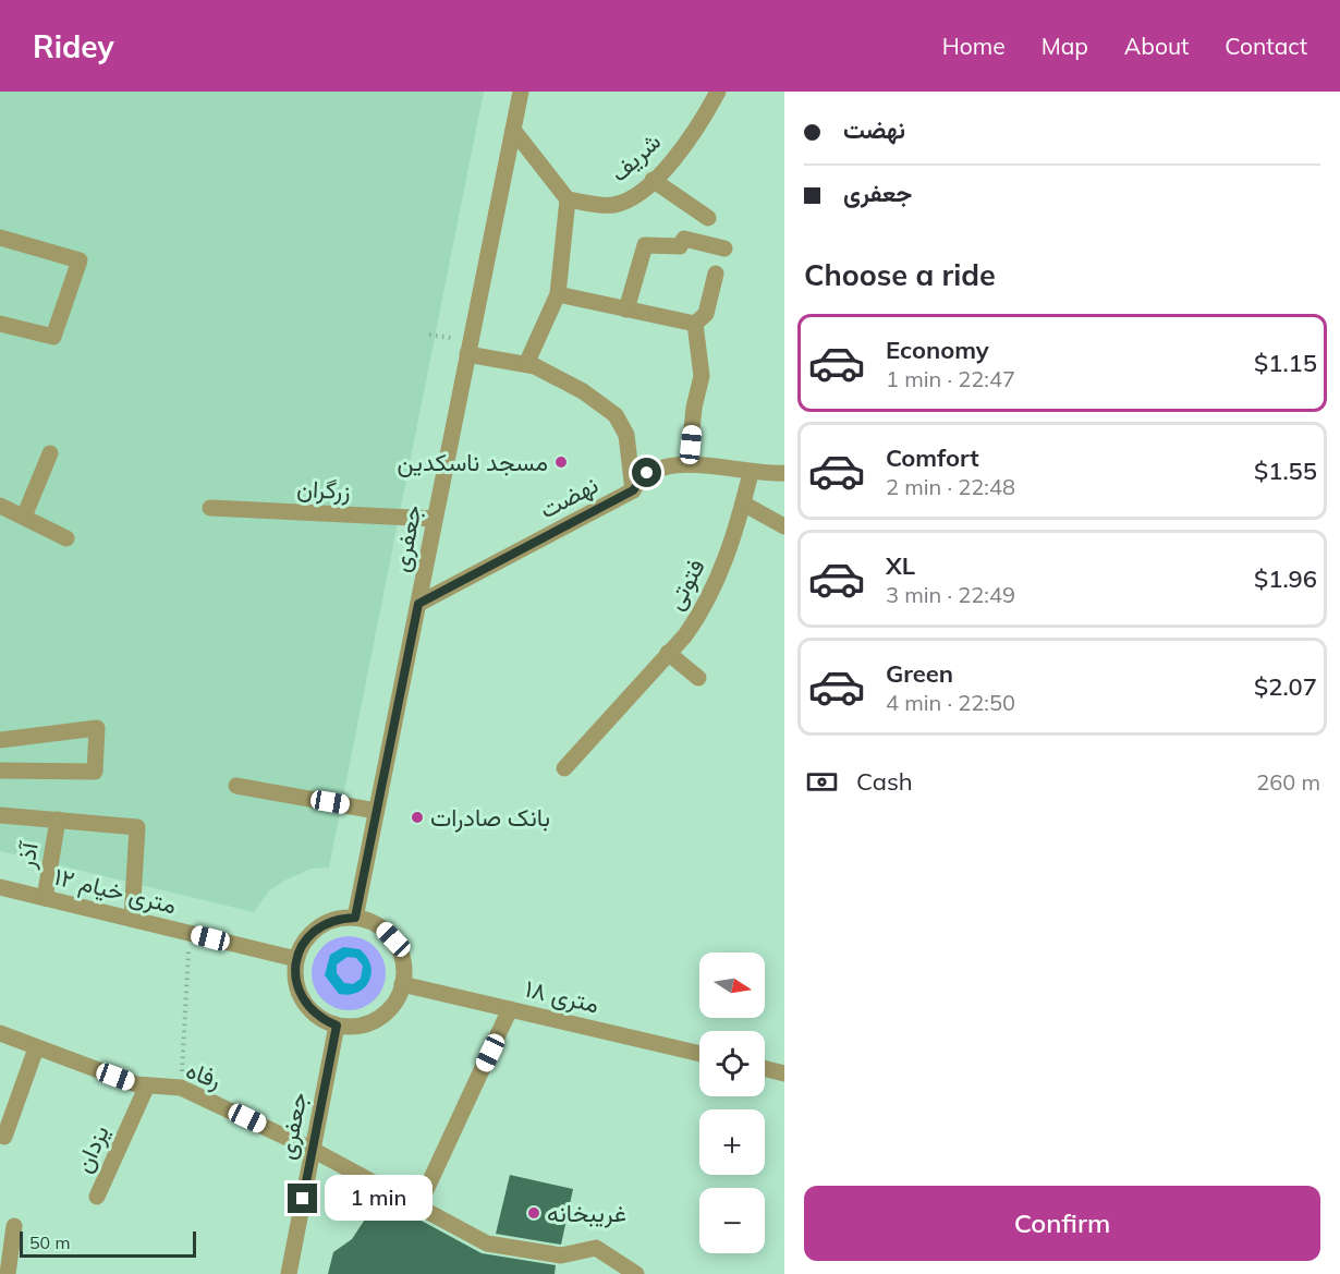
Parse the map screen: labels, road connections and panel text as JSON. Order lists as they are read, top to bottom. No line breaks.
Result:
{"streets":{"street":["شریف","زرگران","نهضت","جعفری","فتوتی","آذر","۱۲ متری خیام","۱۸ متری","رفاه","یزدان"]},"crossings":[["زرگران","جعفری"],["نهضت","جعفری"],["نهضت","فتوتی"],["جعفری","۱۲ متری خیام"],["جعفری","۱۸ متری"],["جعفری","رفاه"],["آذر","۱۲ متری خیام"],["۱۲ متری خیام","۱۸ متری"],["رفاه","یزدان"]],"places":["مسجد ناسکدین","بانک صادرات","غریبخانه"],"scale_bar":"50 m","north":"right","page":{"header":"Ridey","nav":["Home","Map","About","Contact"],"banner":["نهضت","جعفری"],"heading":"Choose a ride","list":[{"name":"Economy","note":"1 min · 22:47","value":"$1.15"},{"name":"Comfort","note":"2 min · 22:48","value":"$1.55"},{"name":"XL","note":"3 min · 22:49","value":"$1.96"},{"name":"Green","note":"4 min · 22:50","value":"$2.07"}],"pay":["Cash","260 m"],"map_buttons":["+","−"],"buttons":"Confirm","bubble":"1 min","scale":"50 m"}}
